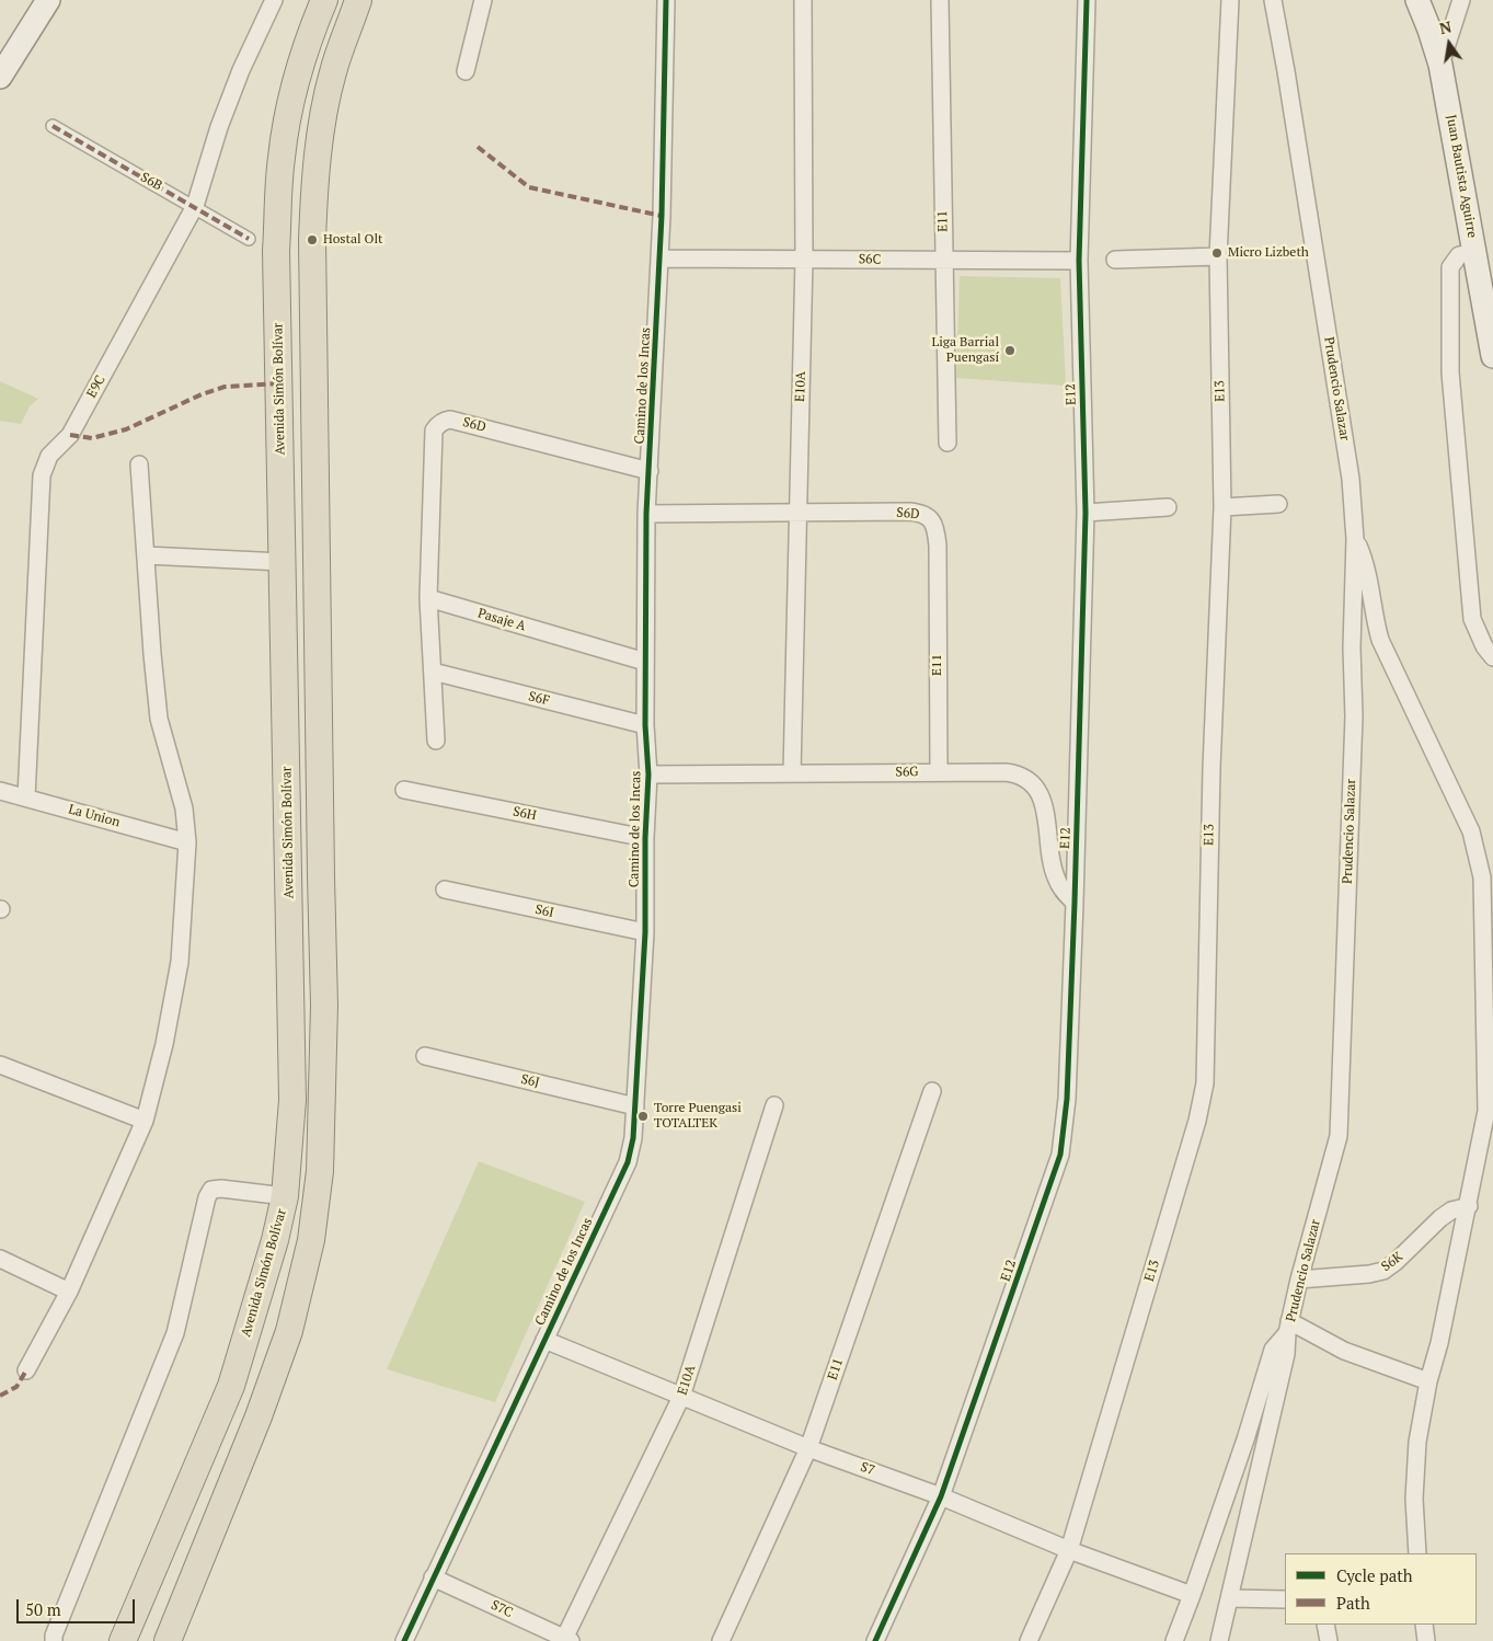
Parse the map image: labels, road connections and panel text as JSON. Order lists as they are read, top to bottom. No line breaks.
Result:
{"streets":{"highway":["Avenida Simón Bolívar"],"main road":["Juan Bautista Aguirre"],"street":["S6B","E11","S6C","Camino de los Incas","E9C","E10A","Prudencio Salazar","E13","E12","S6D","Pasaje A","S6F","S6G","S6H","La Union","S6I","S6J","S6K","S7","S7C"]},"crossings":[["S6B","E9C"],["E11","S6C"],["E11","S6D"],["E11","S6G"],["E11","S7"],["S6C","Camino de los Incas"],["S6C","E10A"],["S6C","E12"],["Camino de los Incas","S6D"],["Camino de los Incas","Pasaje A"],["Camino de los Incas","S6F"],["Camino de los Incas","S6G"],["Camino de los Incas","S6H"],["Camino de los Incas","S6I"],["Camino de los Incas","S6J"],["Camino de los Incas","S7"],["Camino de los Incas","S7C"],["E9C","La Union"],["E10A","S6D"],["E10A","S6G"],["E10A","S7"],["E10A","S7C"],["Prudencio Salazar","S6K"],["Prudencio Salazar","S7"],["E13","S7"],["E12","S6G"],["E12","S7"],["S6D","Pasaje A"]],"places":["Hostal Olt","Micro Lizbeth","Liga Barrial Puengasí","Torre Puengasi TOTALTEK"],"legend":["Cycle path","Path"],"scale_bar":"50 m","north":"top"}
